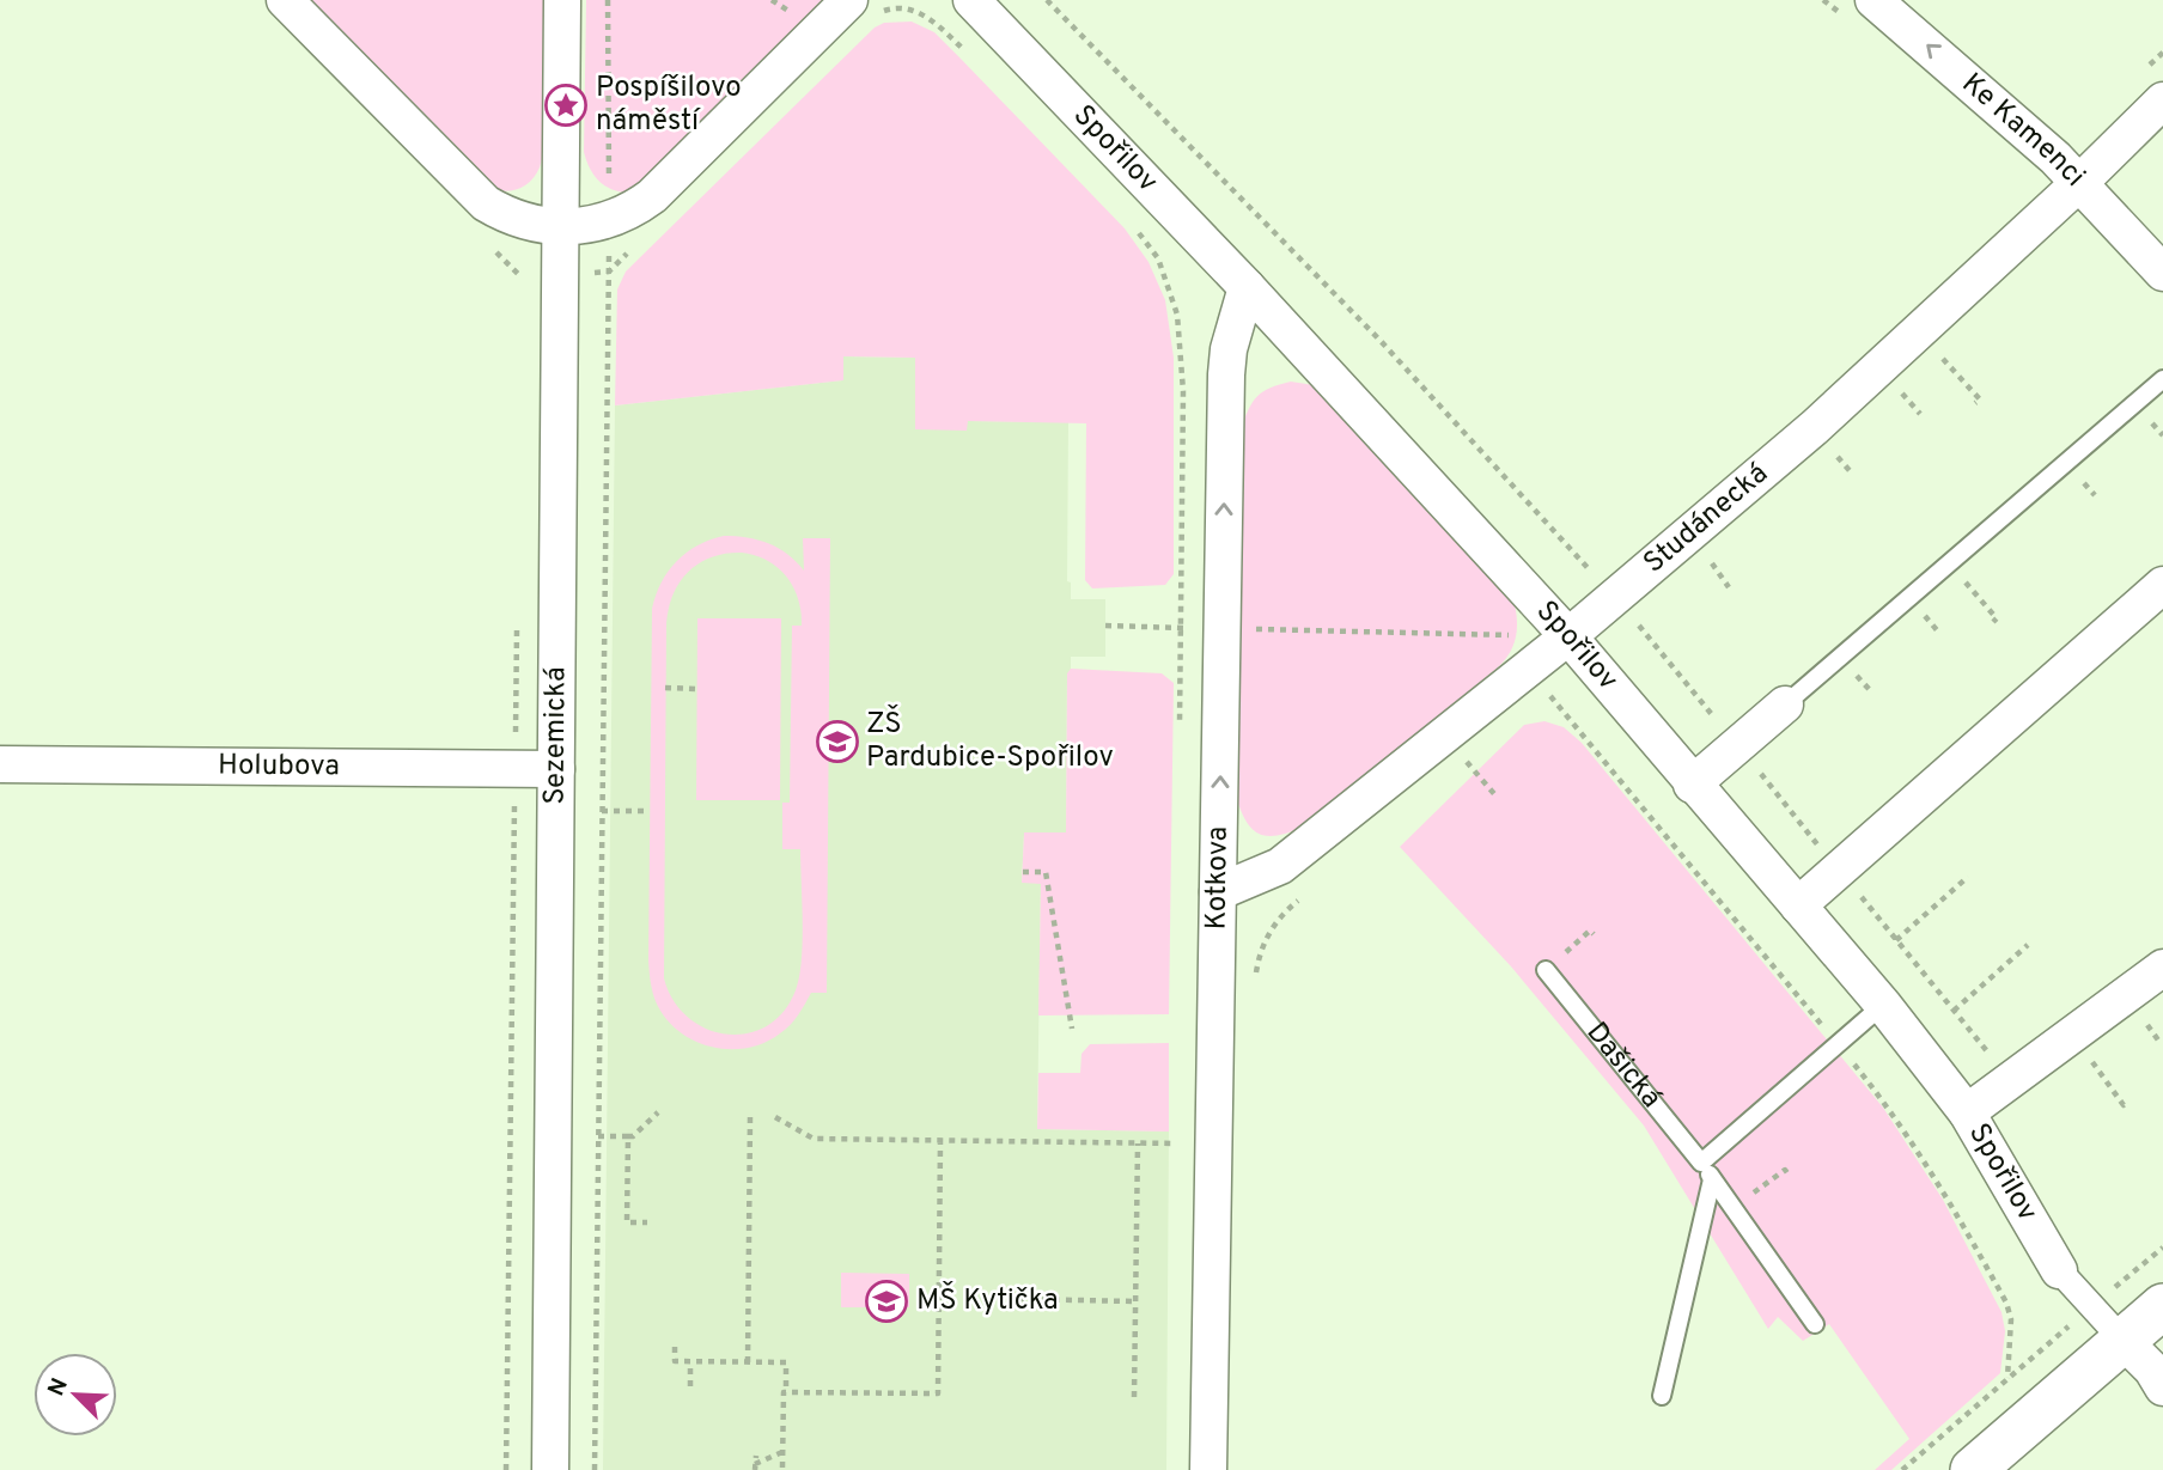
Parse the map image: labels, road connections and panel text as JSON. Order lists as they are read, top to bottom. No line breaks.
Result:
{"streets":{"street":["Ke Kamenci","Spořilov","Studánecká","Sezemická","Holubova","Kotkova"],"lane":["Dašická"]},"crossings":[["Ke Kamenci","Studánecká"],["Spořilov","Studánecká"],["Spořilov","Kotkova"],["Studánecká","Kotkova"],["Sezemická","Holubova"]],"one_way":["Ke Kamenci","Kotkova"],"places":{"place":["Pospíšilovo náměstí"],"school or university":["ZŠ Pardubice-Spořilov","MŠ Kytička"]},"north":"top left"}
